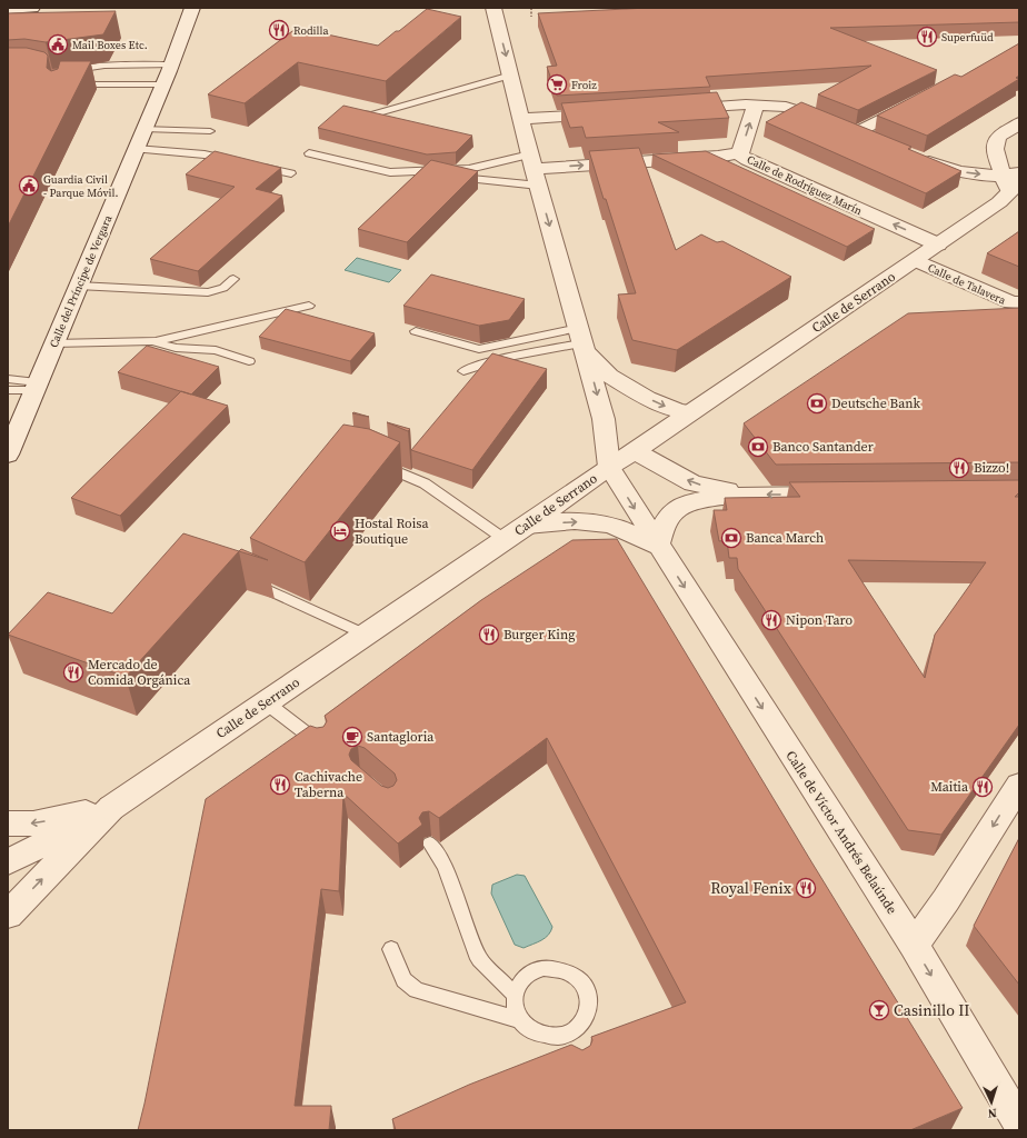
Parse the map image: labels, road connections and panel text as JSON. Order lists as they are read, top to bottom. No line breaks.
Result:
{"streets":{"street":["Calle de Rodríguez Marín","Calle del Príncipe de Vergara","Calle de Talavera","Calle de Serrano","Calle de Víctor Andrés Belaúnde"]},"crossings":[["Calle de Rodríguez Marín","Calle de Serrano"],["Calle de Talavera","Calle de Serrano"],["Calle de Serrano","Calle de Víctor Andrés Belaúnde"]],"one_way":["Calle de Víctor Andrés Belaúnde"],"places":{"restaurant":["Rodilla","Superfuüd","Bizzo!","Nipon Taro","Burger King","Mercado de Comida Orgánica","Cachivache Taberna","Maitia","Royal Fenix"],"public building":["Mail Boxes Etc.","Guardia Civil - Parque Móvil."],"supermarket":["Froiz"],"bank":["Deutsche Bank","Banco Santander","Banca March"],"hotel":["Hostal Roisa Boutique"],"cafe":["Santagloria"],"bar":["Casinillo II"]},"north":"bottom"}
